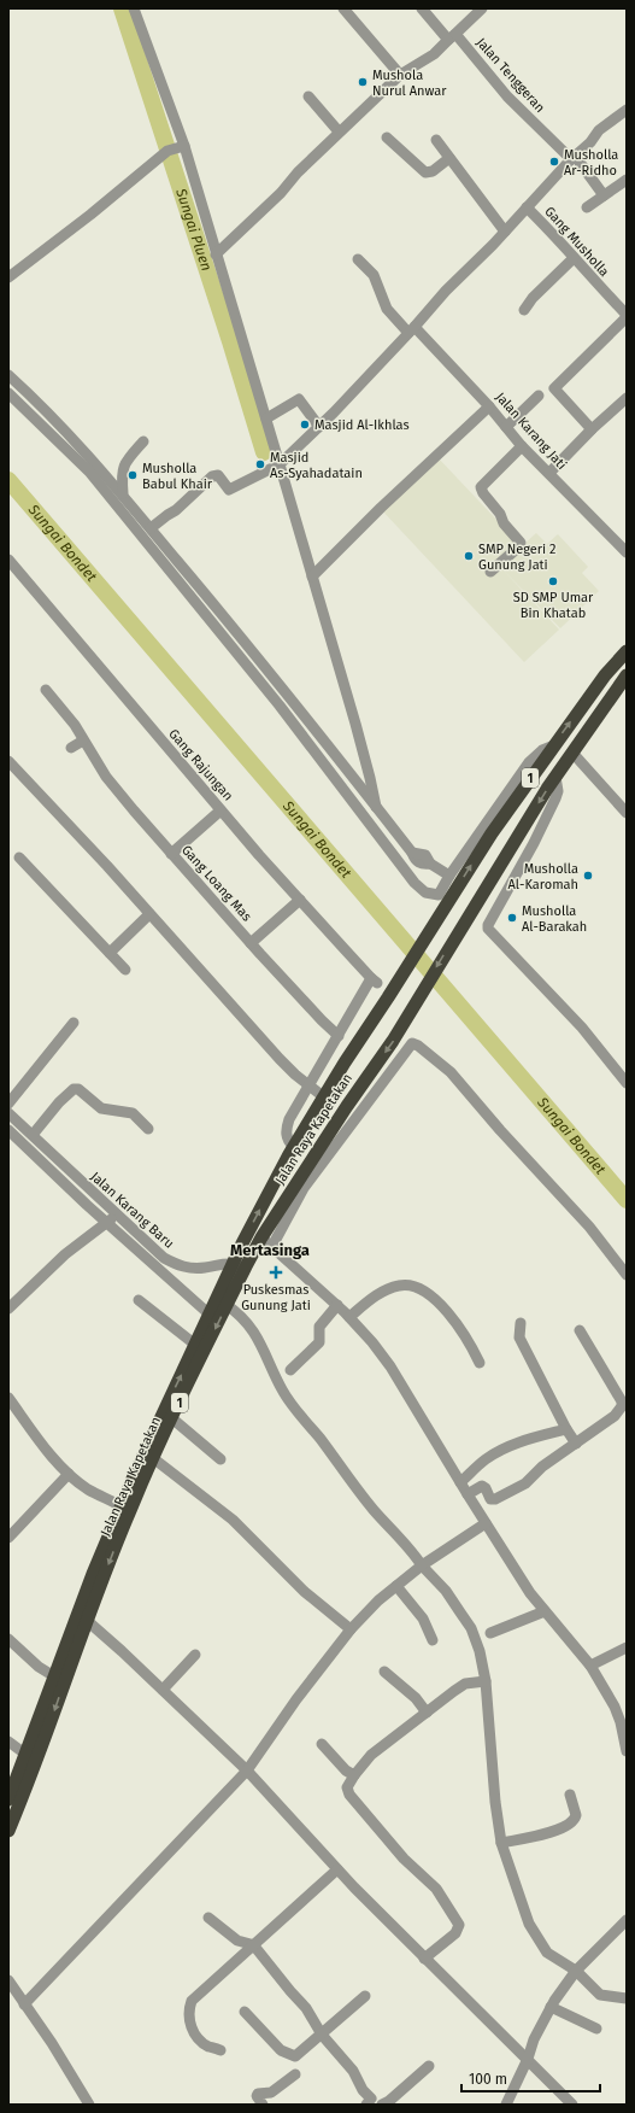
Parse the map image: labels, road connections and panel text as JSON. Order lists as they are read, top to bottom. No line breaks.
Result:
{"streets":{"highway":["1","Jalan Raya Kapetakan"],"street":["Jalan Tenggeran","Gang Musholla","Jalan Karang Jati","Gang Rajungan","Gang Loang Mas","Jalan Karang Baru"]},"crossings":[["Gang Rajungan","Gang Loang Mas"],["1","Jalan Raya Kapetakan"],["1","Jalan Karang Baru"],["Jalan Raya Kapetakan","Jalan Karang Baru"]],"districts":["Mertasinga"],"water":["Sungai Pluen","Sungai Bondet"],"places":{"other":["Mushola Nurul Anwar","Musholla Ar-Ridho","Masjid Al-Ikhlas","Masjid As-Syahadatain","Musholla Babul Khair","SMP Negeri 2 Gunung Jati","SD SMP Umar Bin Khatab","Musholla Al-Karomah","Musholla Al-Barakah"],"health":["Puskesmas Gunung Jati"]},"scale_bar":"100 m"}
